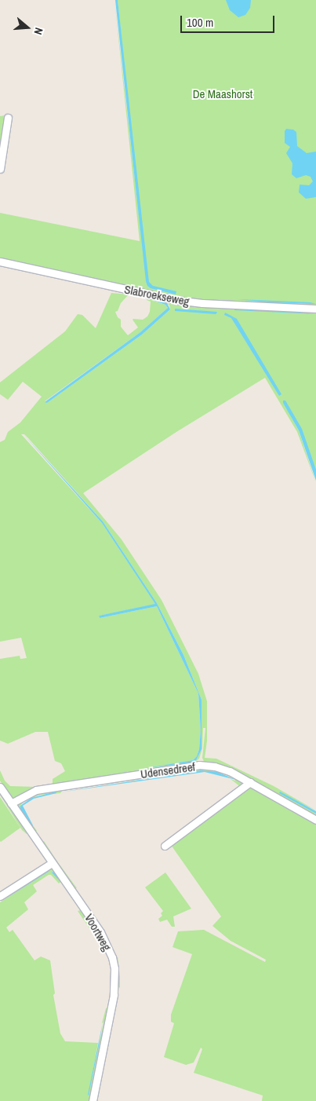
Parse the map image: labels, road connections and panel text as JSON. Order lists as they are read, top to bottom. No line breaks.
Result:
{"streets":{"street":["Slabroekseweg","Udensedreef","Voortweg"]},"crossings":[["Udensedreef","Voortweg"]],"parks":["De Maashorst"],"scale_bar":"100 m","north":"right"}
